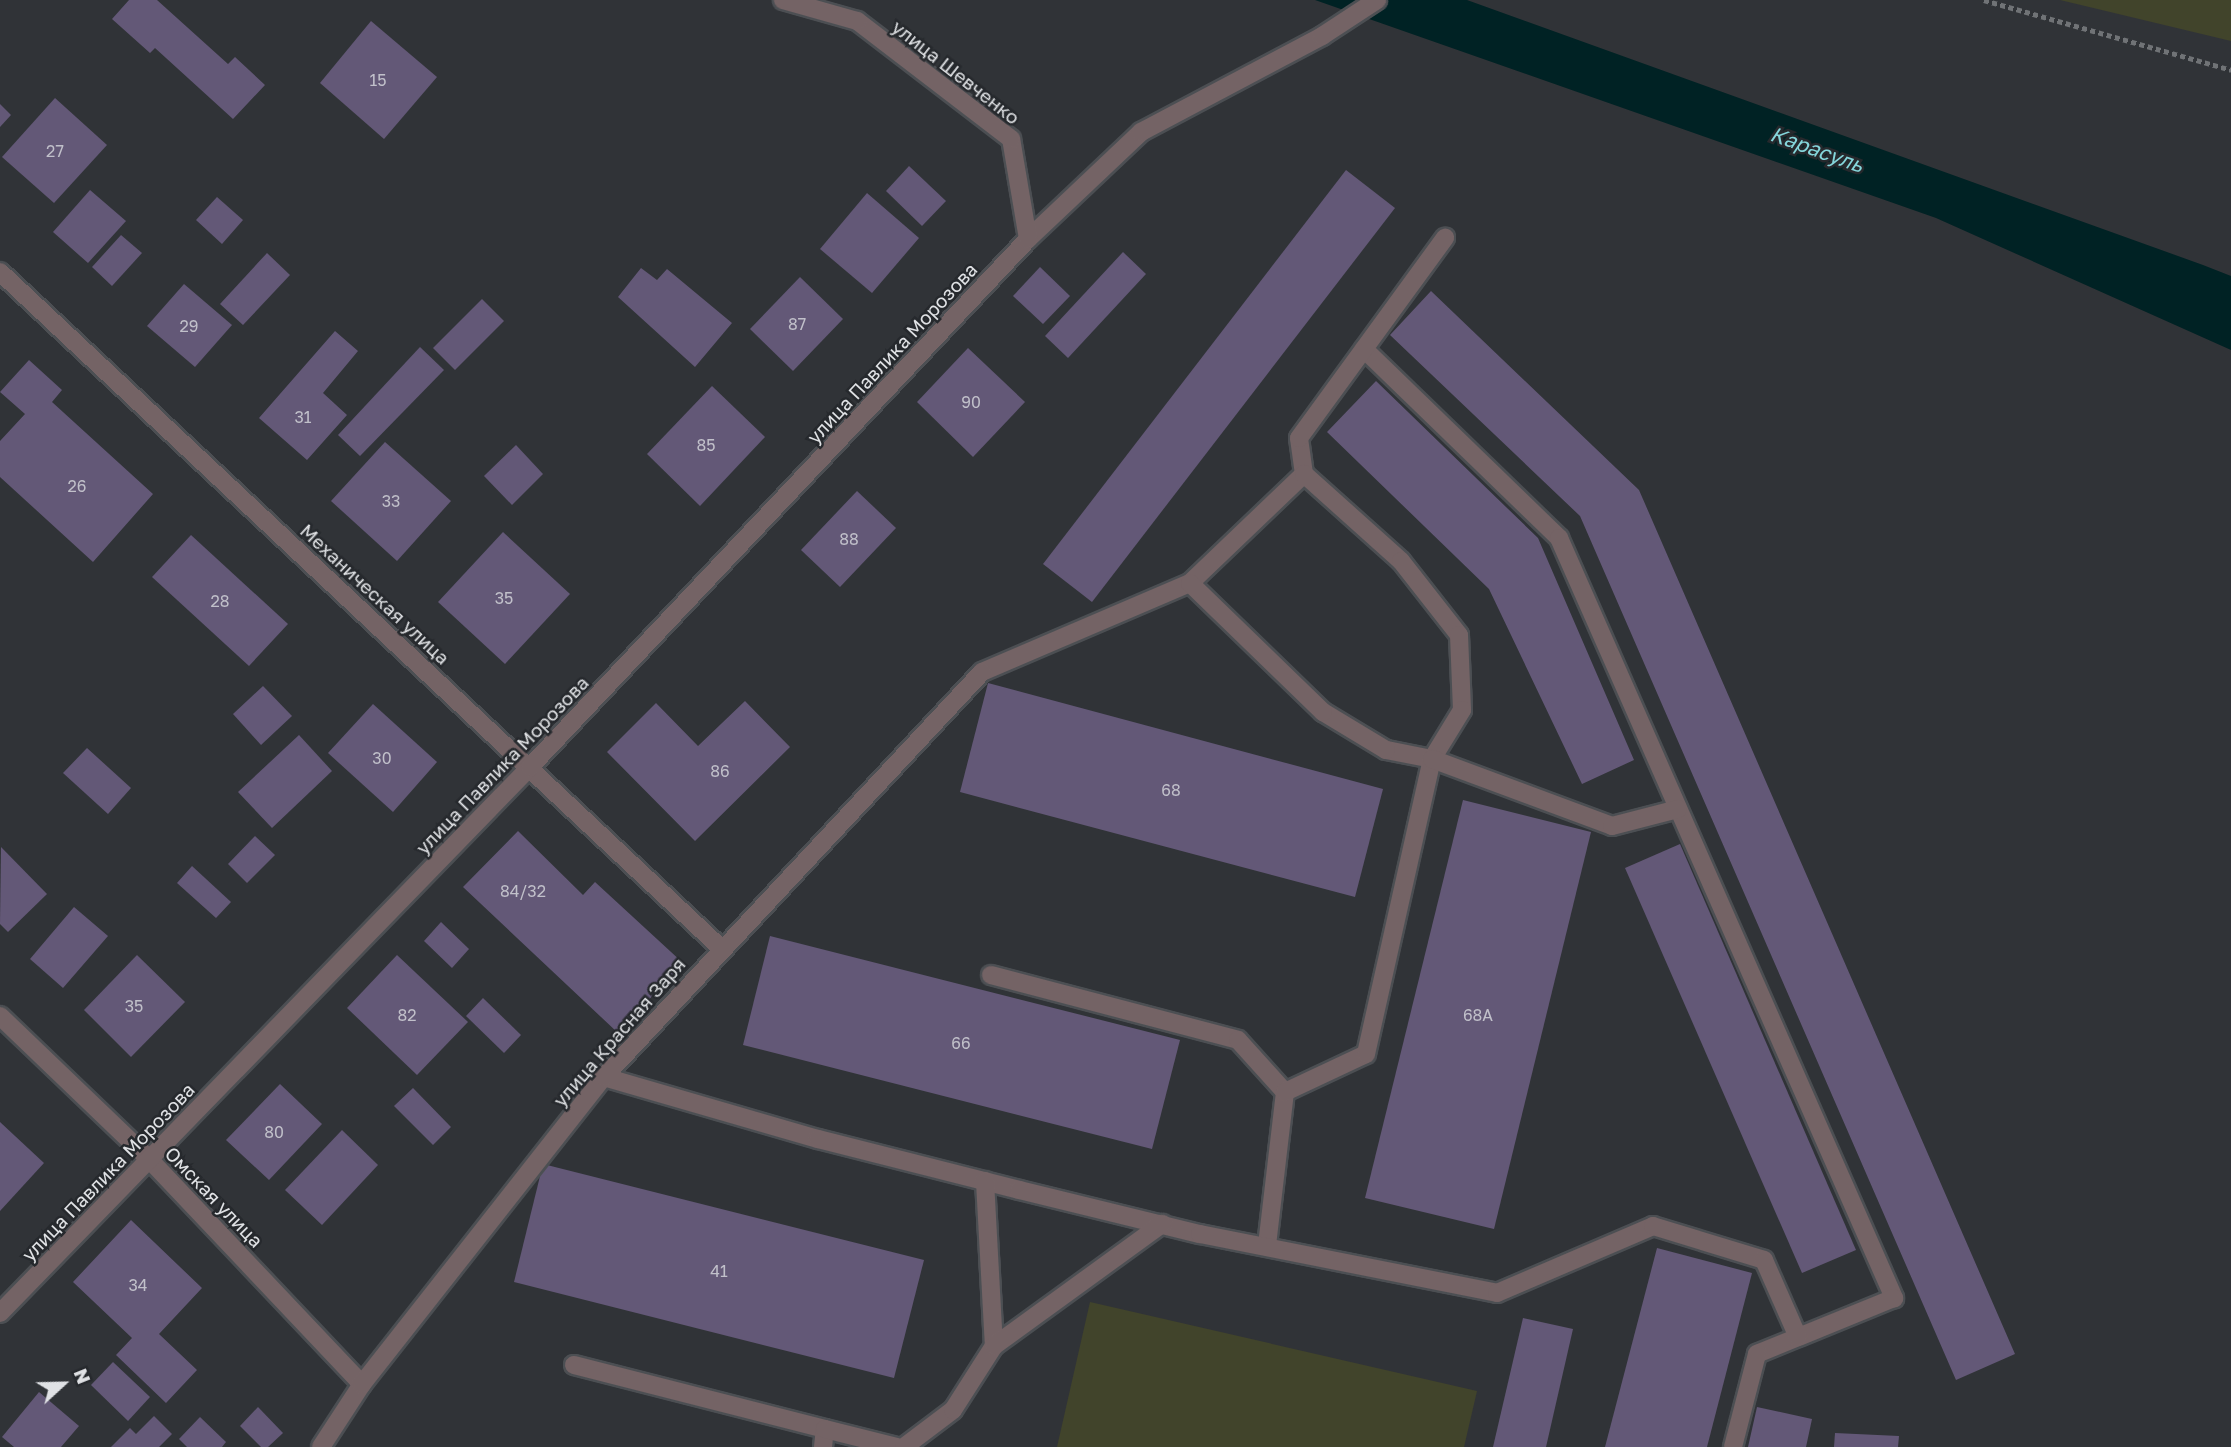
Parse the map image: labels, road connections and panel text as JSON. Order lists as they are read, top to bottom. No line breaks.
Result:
{"streets":{"street":["улица Шевченко","улица Павлика Морозова","Механическая улица","улица Красная Заря","Омская улица"]},"crossings":[["улица Шевченко","улица Павлика Морозова"],["улица Павлика Морозова","Механическая улица"],["улица Павлика Морозова","Омская улица"],["Механическая улица","улица Красная Заря"],["улица Красная Заря","Омская улица"]],"water":["Карасуль"],"house_numbers":["15","27","87","29","90","31","85","26","33","88","35","28","30","86","68","84/32","35","82","68А","66","80","41","34"],"north":"right"}
